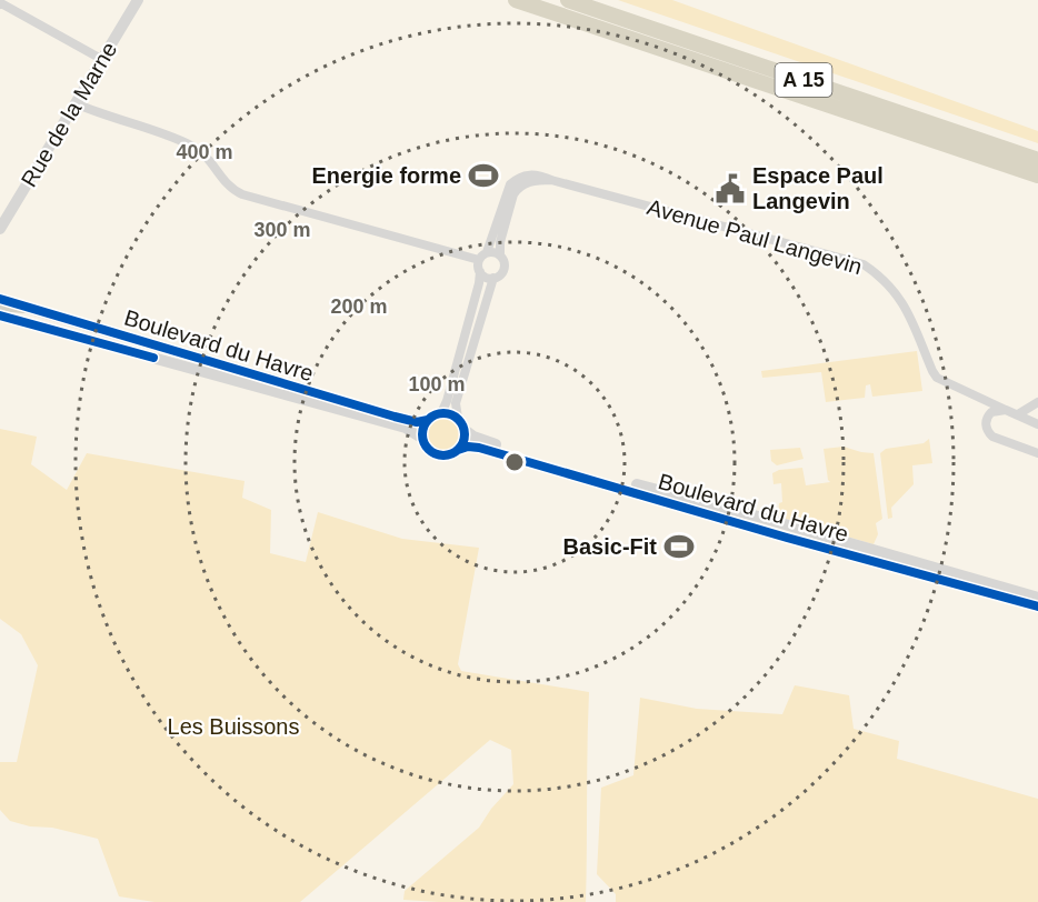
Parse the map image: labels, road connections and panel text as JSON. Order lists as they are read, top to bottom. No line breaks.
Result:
{"streets":{"highway":["A 15"],"main road":["Rue de la Marne","Boulevard du Havre"],"street":["Avenue Paul Langevin"]},"parks":["Les Buissons"],"places":{"sports":["Energie forme","Basic-Fit"],"public building":["Espace Paul Langevin"]},"rings":["400 m","300 m","200 m","100 m"]}
